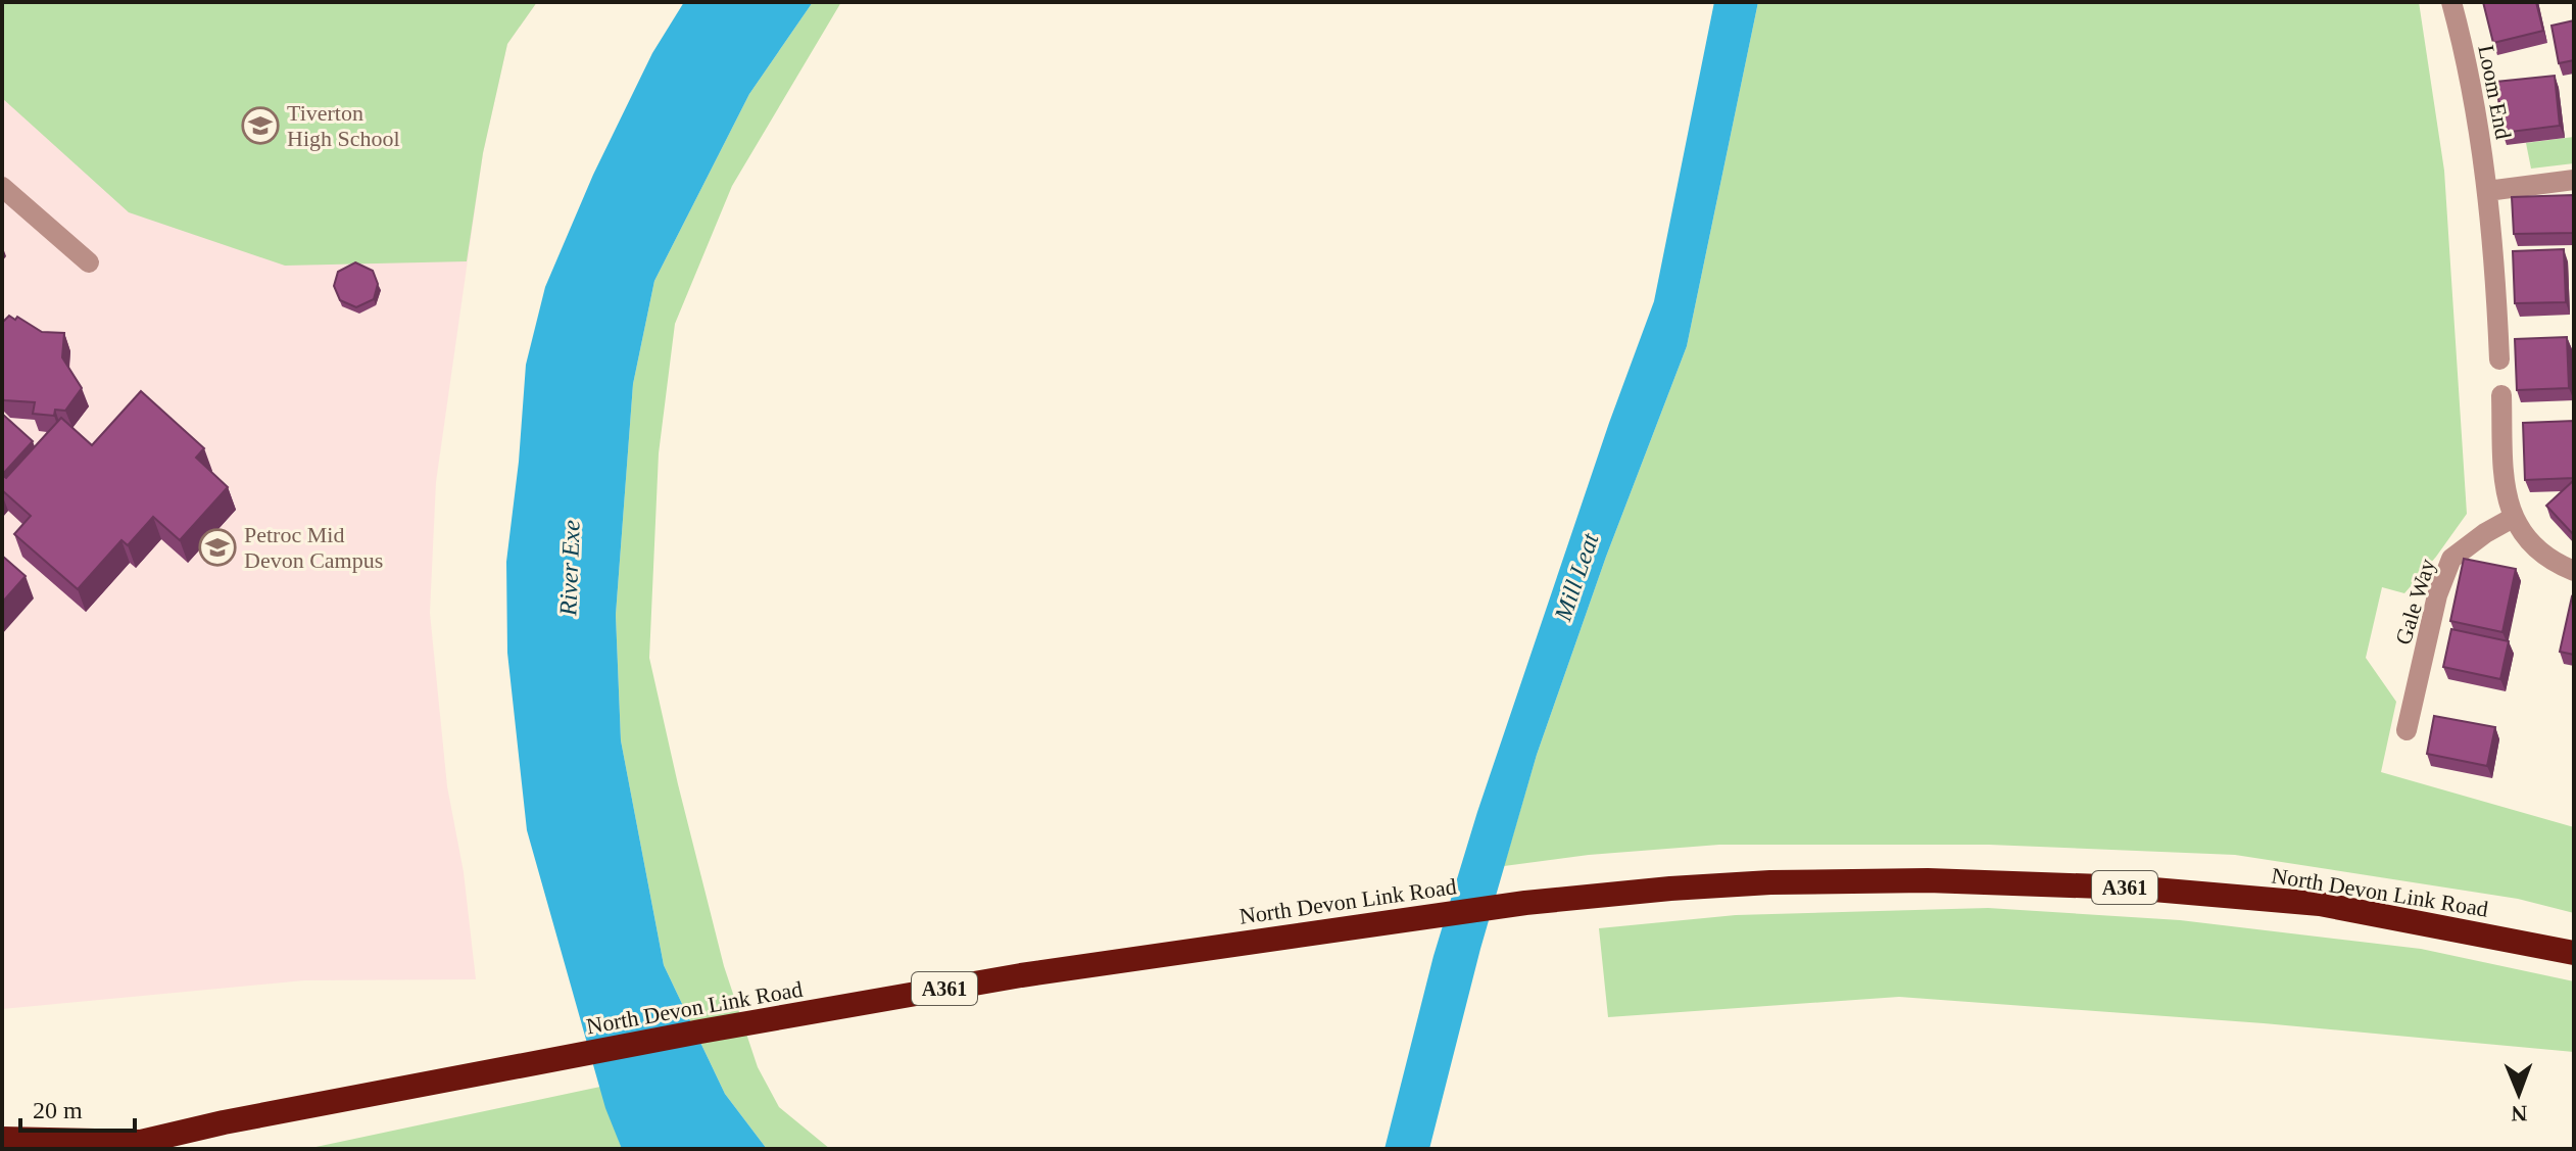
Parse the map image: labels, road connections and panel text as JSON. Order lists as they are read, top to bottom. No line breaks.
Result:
{"streets":{"highway":["A361","North Devon Link Road"],"street":["Loom End","Gale Way"]},"water":["River Exe","Mill Leat"],"places":{"school or university":["Tiverton High School","Petroc Mid Devon Campus"]},"scale_bar":"20 m","north":"bottom"}
